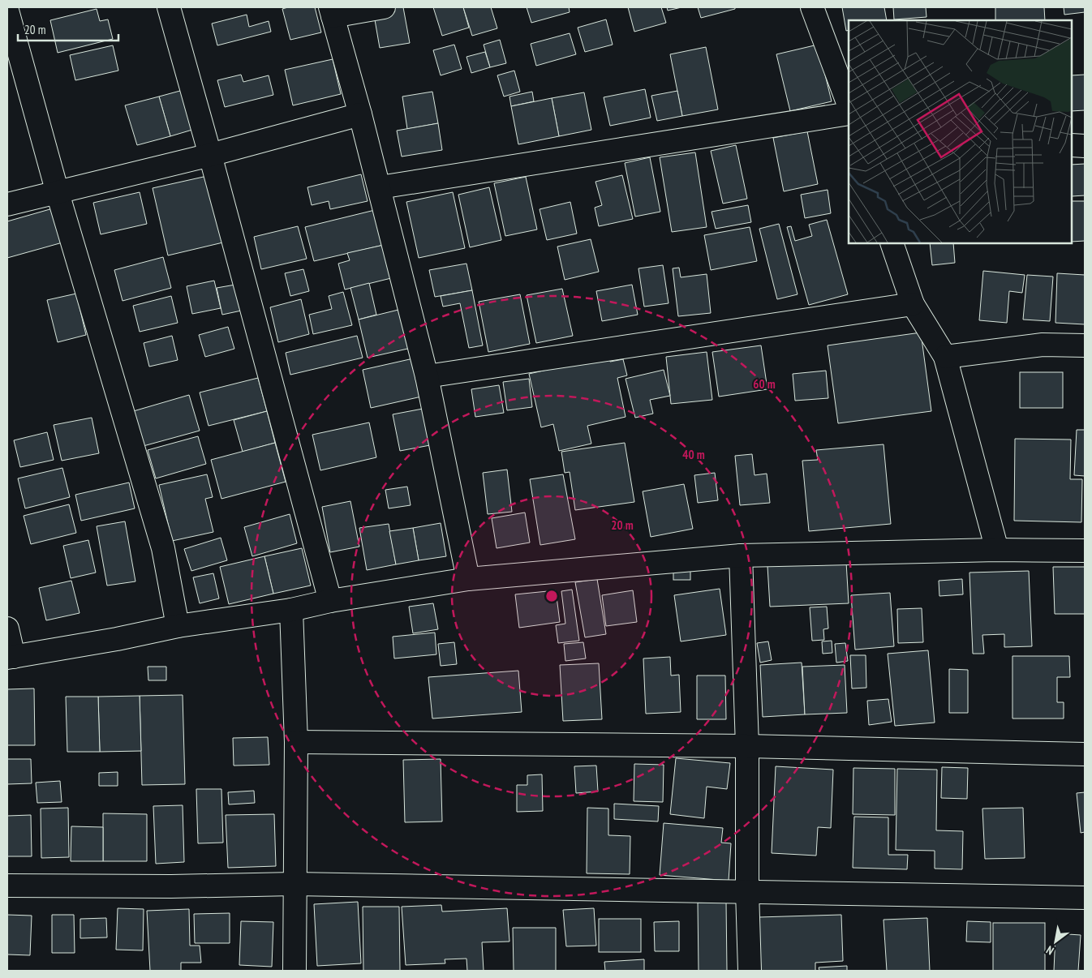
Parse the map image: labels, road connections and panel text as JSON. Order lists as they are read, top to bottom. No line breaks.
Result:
{"scale_bar":"20 m","north":"bottom left","rings":["60 m","40 m","20 m"]}
